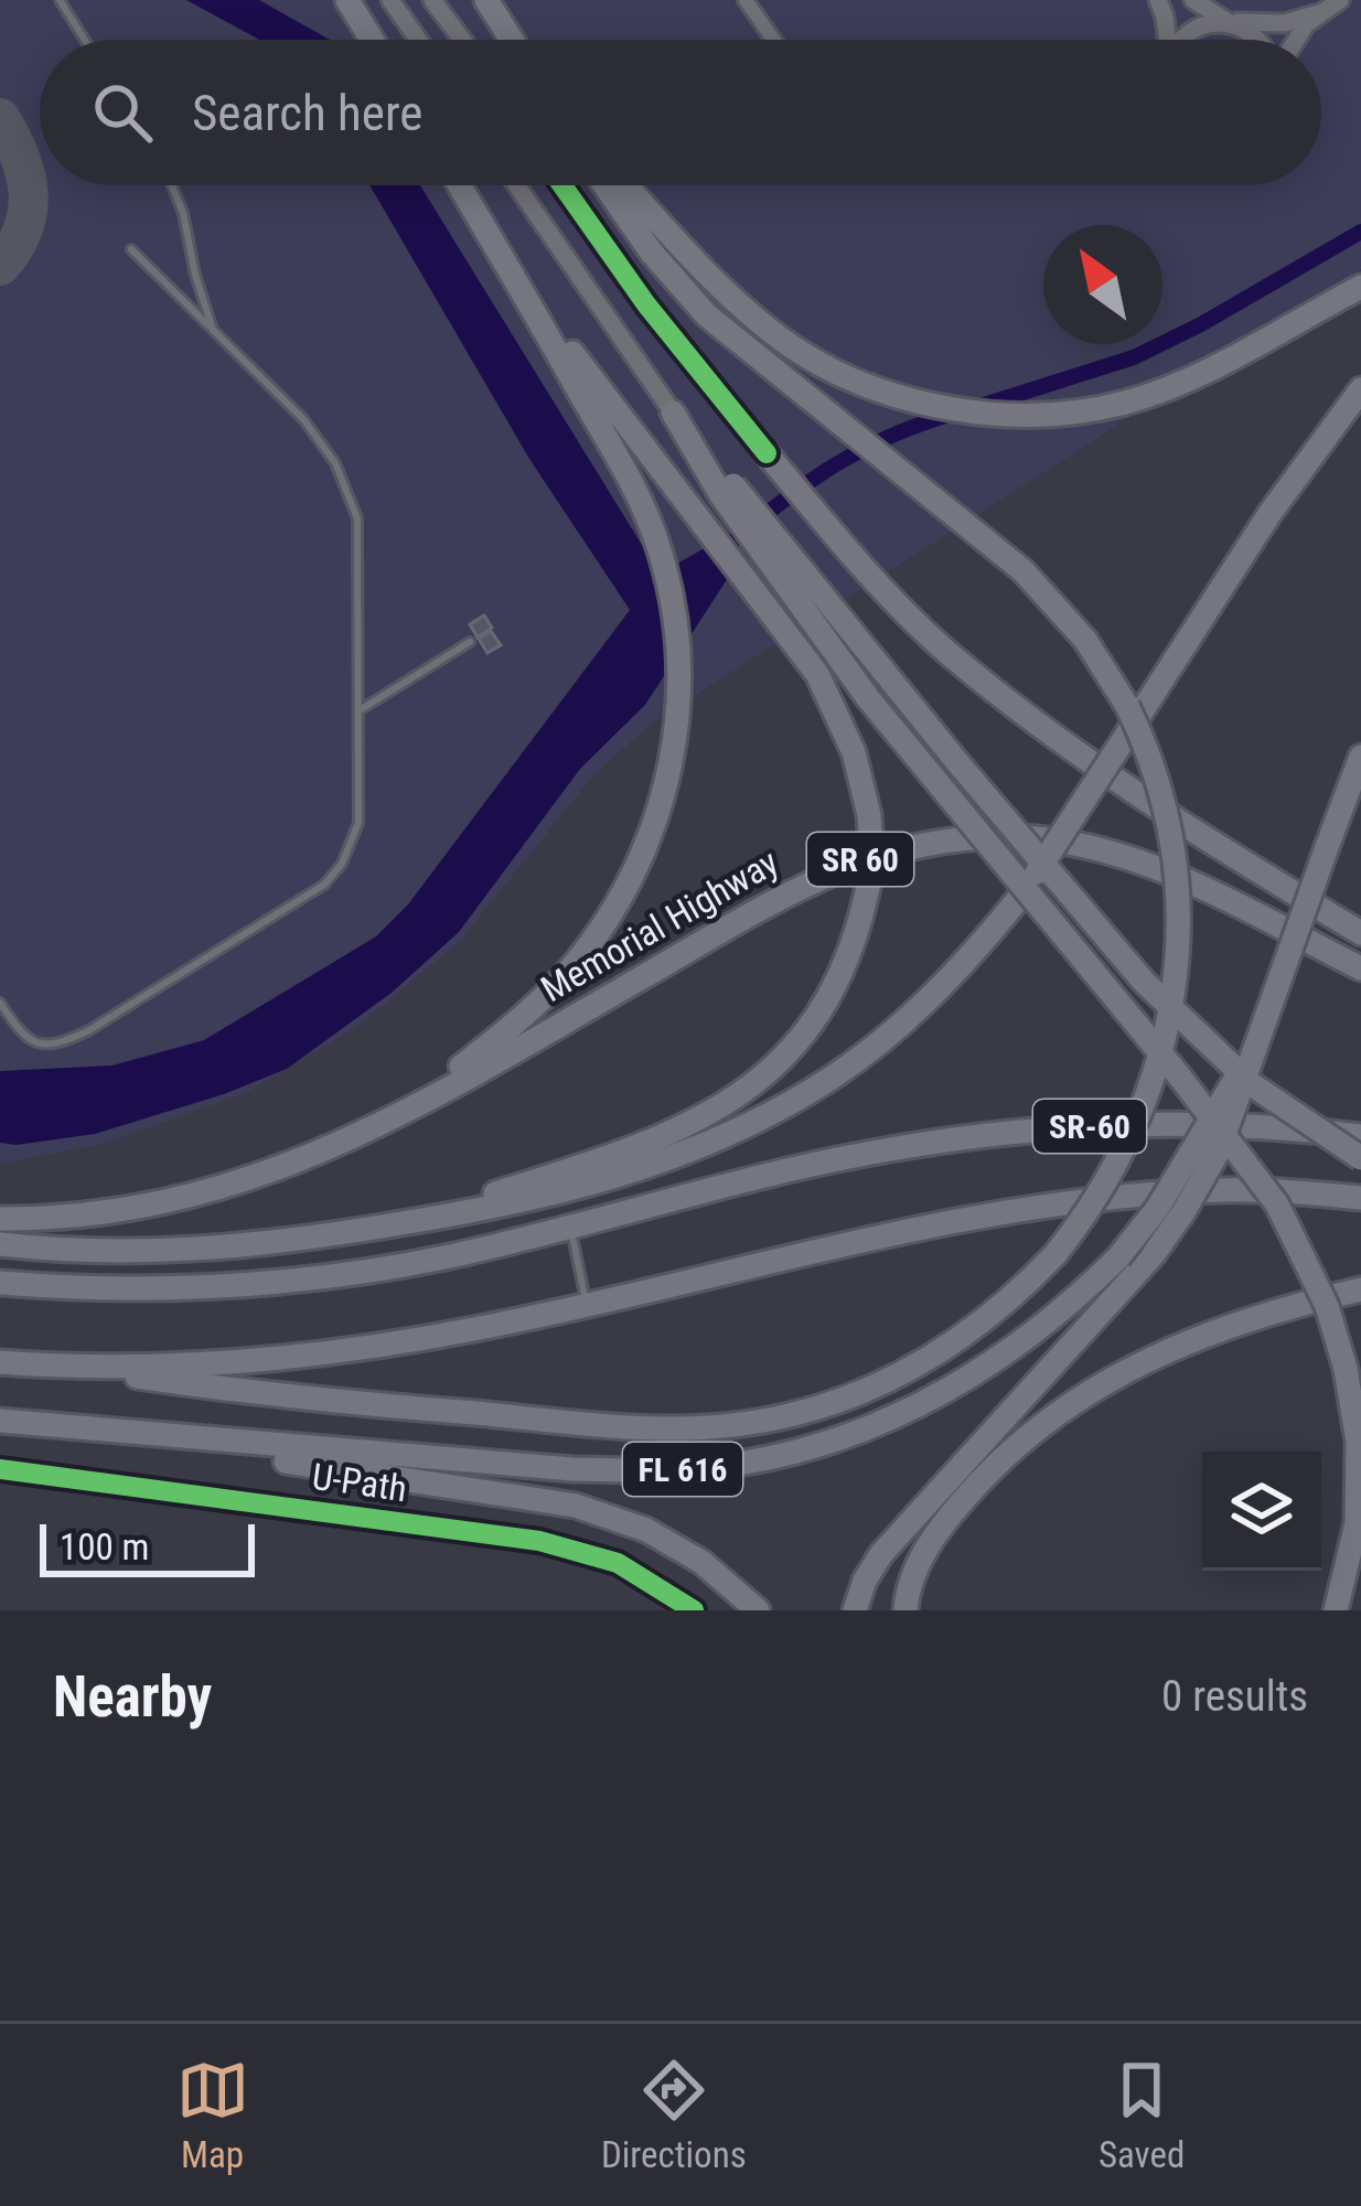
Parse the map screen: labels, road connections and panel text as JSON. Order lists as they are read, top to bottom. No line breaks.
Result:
{"streets":{"highway":["SR 60","Memorial Highway","SR-60","FL 616"],"cycle path":["U-Path"]},"scale_bar":"100 m","north":"top left","page":{"search":"Search here","scale":"100 m","heading":["Nearby","0 results"],"nav":["Map","Directions","Saved"]}}
